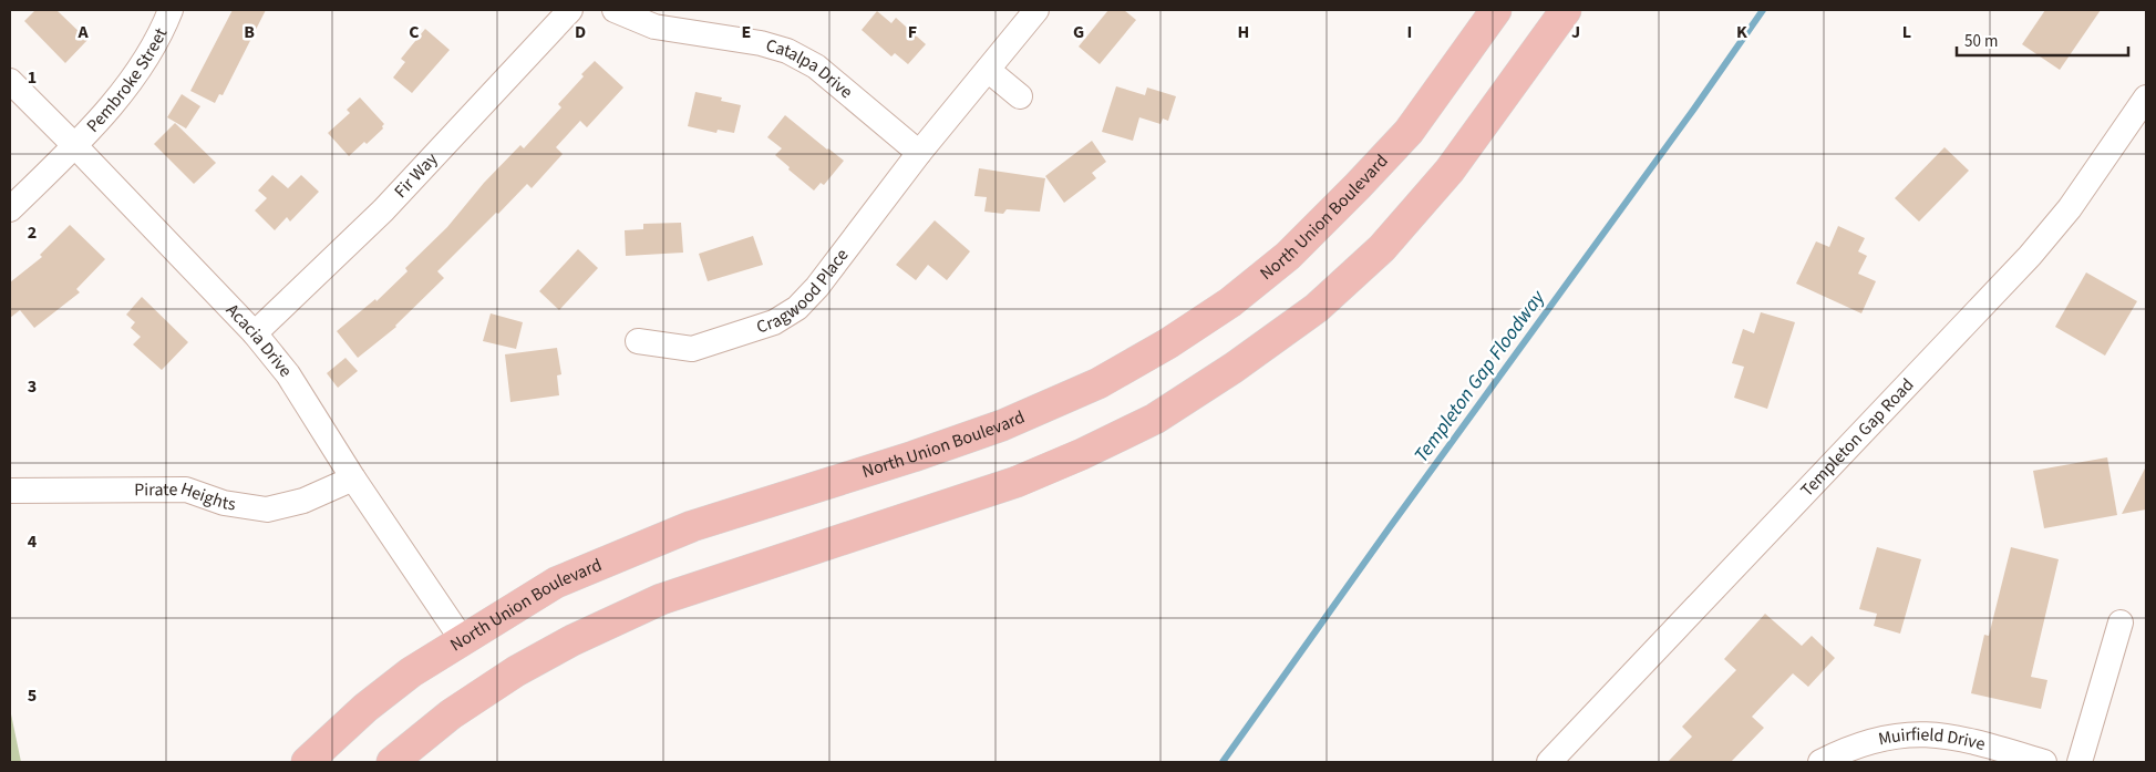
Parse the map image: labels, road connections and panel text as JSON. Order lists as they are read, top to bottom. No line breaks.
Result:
{"streets":{"main road":["North Union Boulevard"],"street":["Catalpa Drive","Pembroke Street","Fir Way","Cragwood Place","Acacia Drive","Templeton Gap Road","Pirate Heights","Muirfield Drive"]},"crossings":[["Catalpa Drive","Cragwood Place"],["Pembroke Street","Acacia Drive"],["Fir Way","Acacia Drive"],["North Union Boulevard","Acacia Drive"],["Acacia Drive","Pirate Heights"]],"water":["Templeton Gap Floodway"],"scale_bar":"50 m","grid":{"columns":["A","B","C","D","E","F","G","H","I","J","K","L"],"rows":["1","2","3","4","5"]}}
